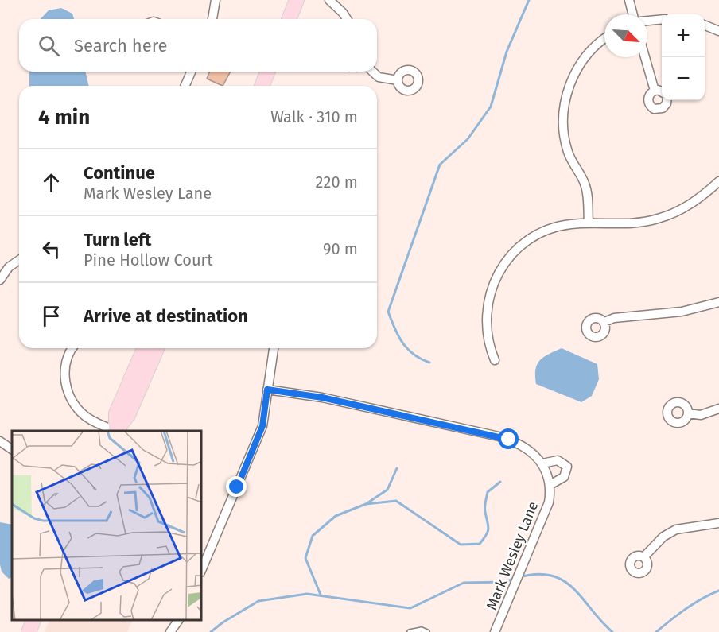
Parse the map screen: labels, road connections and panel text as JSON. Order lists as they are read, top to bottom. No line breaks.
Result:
{"streets":{"street":["Mark Wesley Lane"]},"north":"bottom right","page":{"map_buttons":["+","−"],"search":"Search here","heading":["4 min","Walk · 310 m"],"list":[["Continue","Mark Wesley Lane","220 m"],["Turn left","Pine Hollow Court","90 m"],"Arrive at destination"]}}
